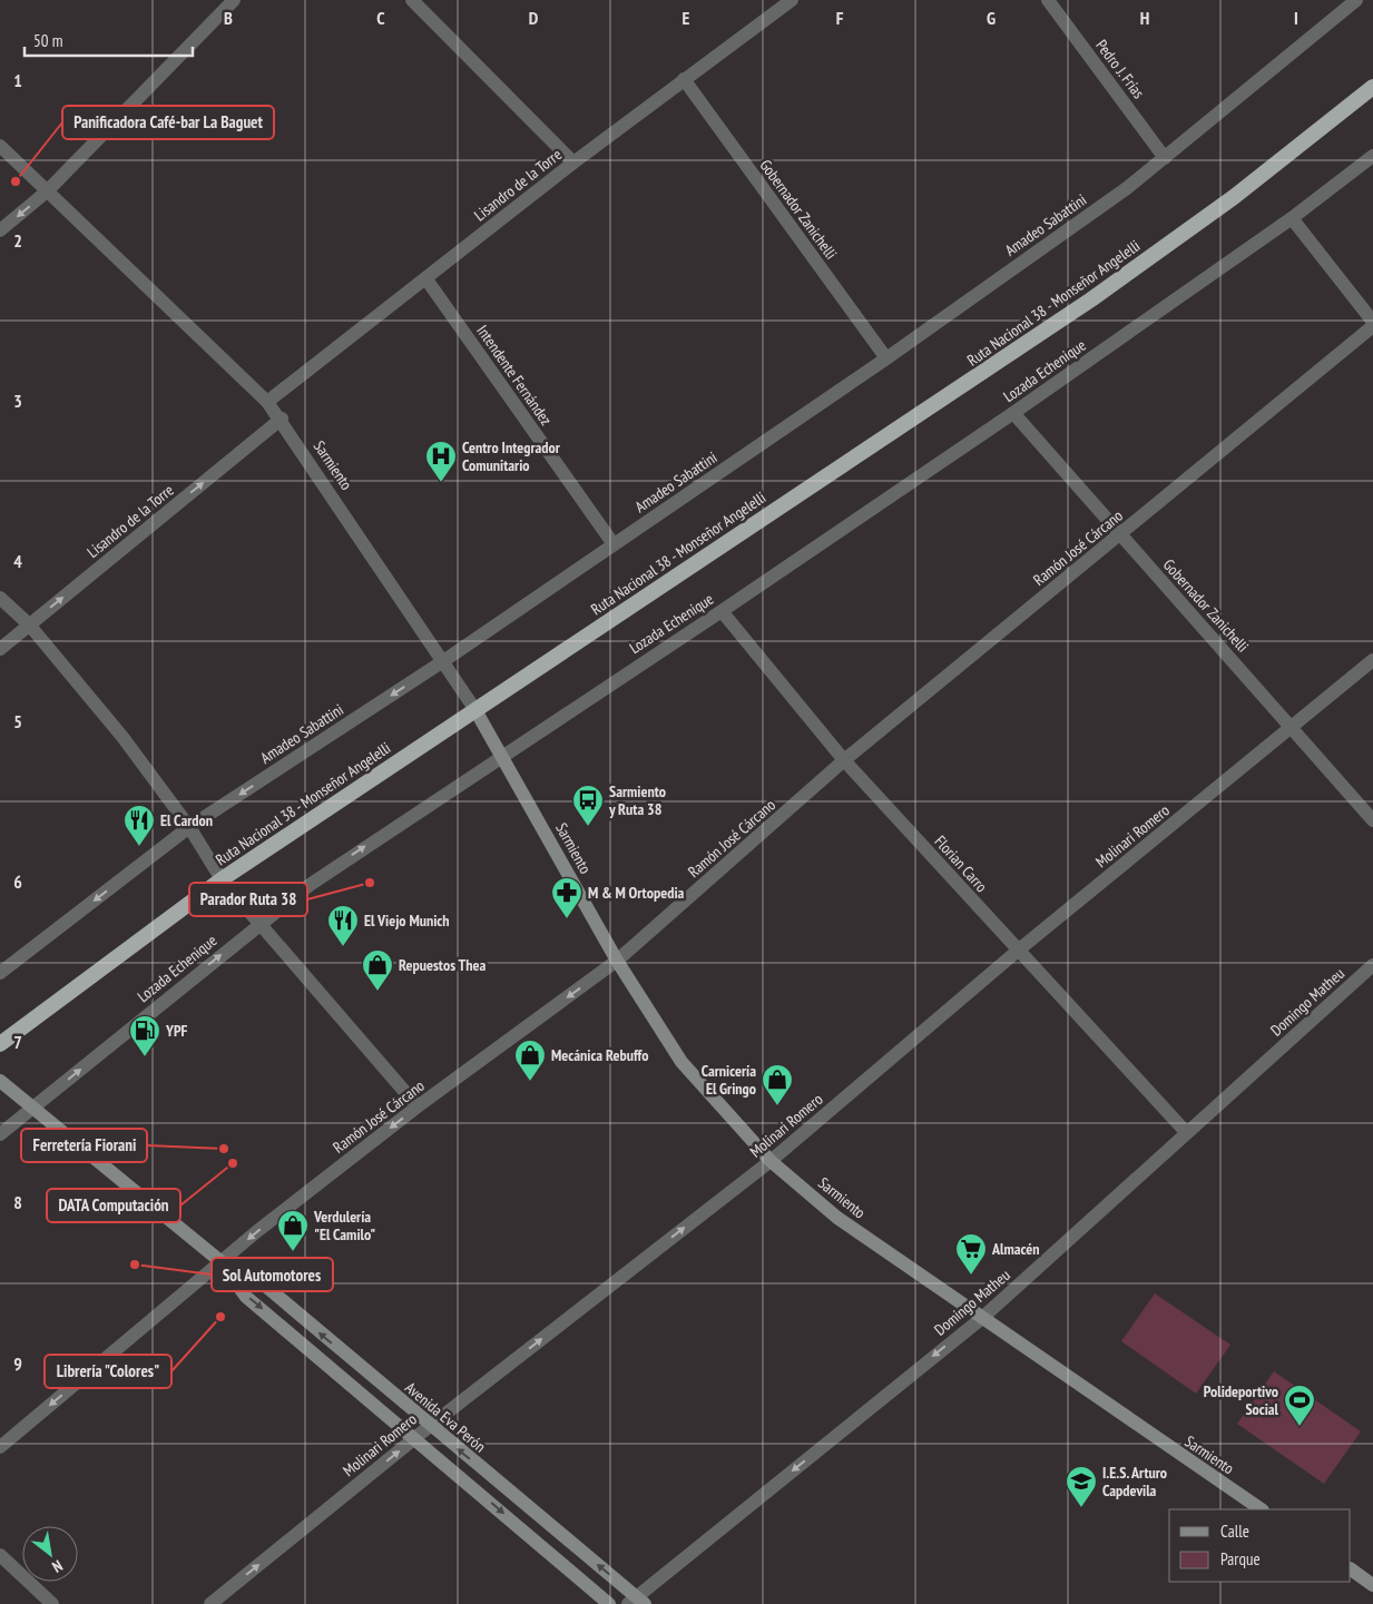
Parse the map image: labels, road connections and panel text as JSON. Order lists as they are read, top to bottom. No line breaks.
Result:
{"streets":{"highway":["Ruta Nacional 38 - Monseñor Angelelli"],"main road":["Sarmiento","Avenida Eva Perón"],"street":["Pedro J. Frías","Lisandro de la Torre","Gobernador Zanichelli","Amadeo Sabattini","Lozada Echenique","Intendente Fernández","Ramón José Cárcano","Molinari Romero","Florian Carro","Domingo Matheu"]},"crossings":[["Pedro J. Frías","Amadeo Sabattini"],["Lisandro de la Torre","Gobernador Zanichelli"],["Lisandro de la Torre","Intendente Fernández"],["Lisandro de la Torre","Sarmiento"],["Gobernador Zanichelli","Amadeo Sabattini"],["Gobernador Zanichelli","Lozada Echenique"],["Gobernador Zanichelli","Ramón José Cárcano"],["Gobernador Zanichelli","Molinari Romero"],["Amadeo Sabattini","Intendente Fernández"],["Amadeo Sabattini","Sarmiento"],["Ruta Nacional 38 - Monseñor Angelelli","Sarmiento"],["Lozada Echenique","Sarmiento"],["Lozada Echenique","Florian Carro"],["Lozada Echenique","Avenida Eva Perón"],["Sarmiento","Ramón José Cárcano"],["Sarmiento","Molinari Romero"],["Sarmiento","Domingo Matheu"],["Ramón José Cárcano","Florian Carro"],["Ramón José Cárcano","Avenida Eva Perón"],["Molinari Romero","Florian Carro"],["Molinari Romero","Avenida Eva Perón"],["Florian Carro","Domingo Matheu"],["Domingo Matheu","Avenida Eva Perón"]],"one_way":["Ramón José Cárcano","Molinari Romero","Domingo Matheu"],"places":{"other":["Panificadora Café-bar La Baguet","Parador Ruta 38","Ferretería Fiorani","DATA Computación","Sol Automotores","Librería \"Colores\""],"hospital":["Centro Integrador Comunitario"],"bus stop":["Sarmiento y Ruta 38"],"restaurant":["El Cardon","El Viejo Munich"],"pharmacy":["M & M Ortopedia"],"shop":["Repuestos Thea","Mecánica Rebuffo","Carnicería El Gringo","Verdulería \"El Camilo\""],"fuel station":["YPF"],"supermarket":["Almacén"],"sports":["Polideportivo Social"],"school or university":["I.E.S. Arturo Capdevila"]},"legend":["Calle","Parque"],"scale_bar":"50 m","north":"bottom right","grid":{"columns":["B","C","D","E","F","G","H","I"],"rows":["1","2","3","4","5","6","7","8","9"]}}
